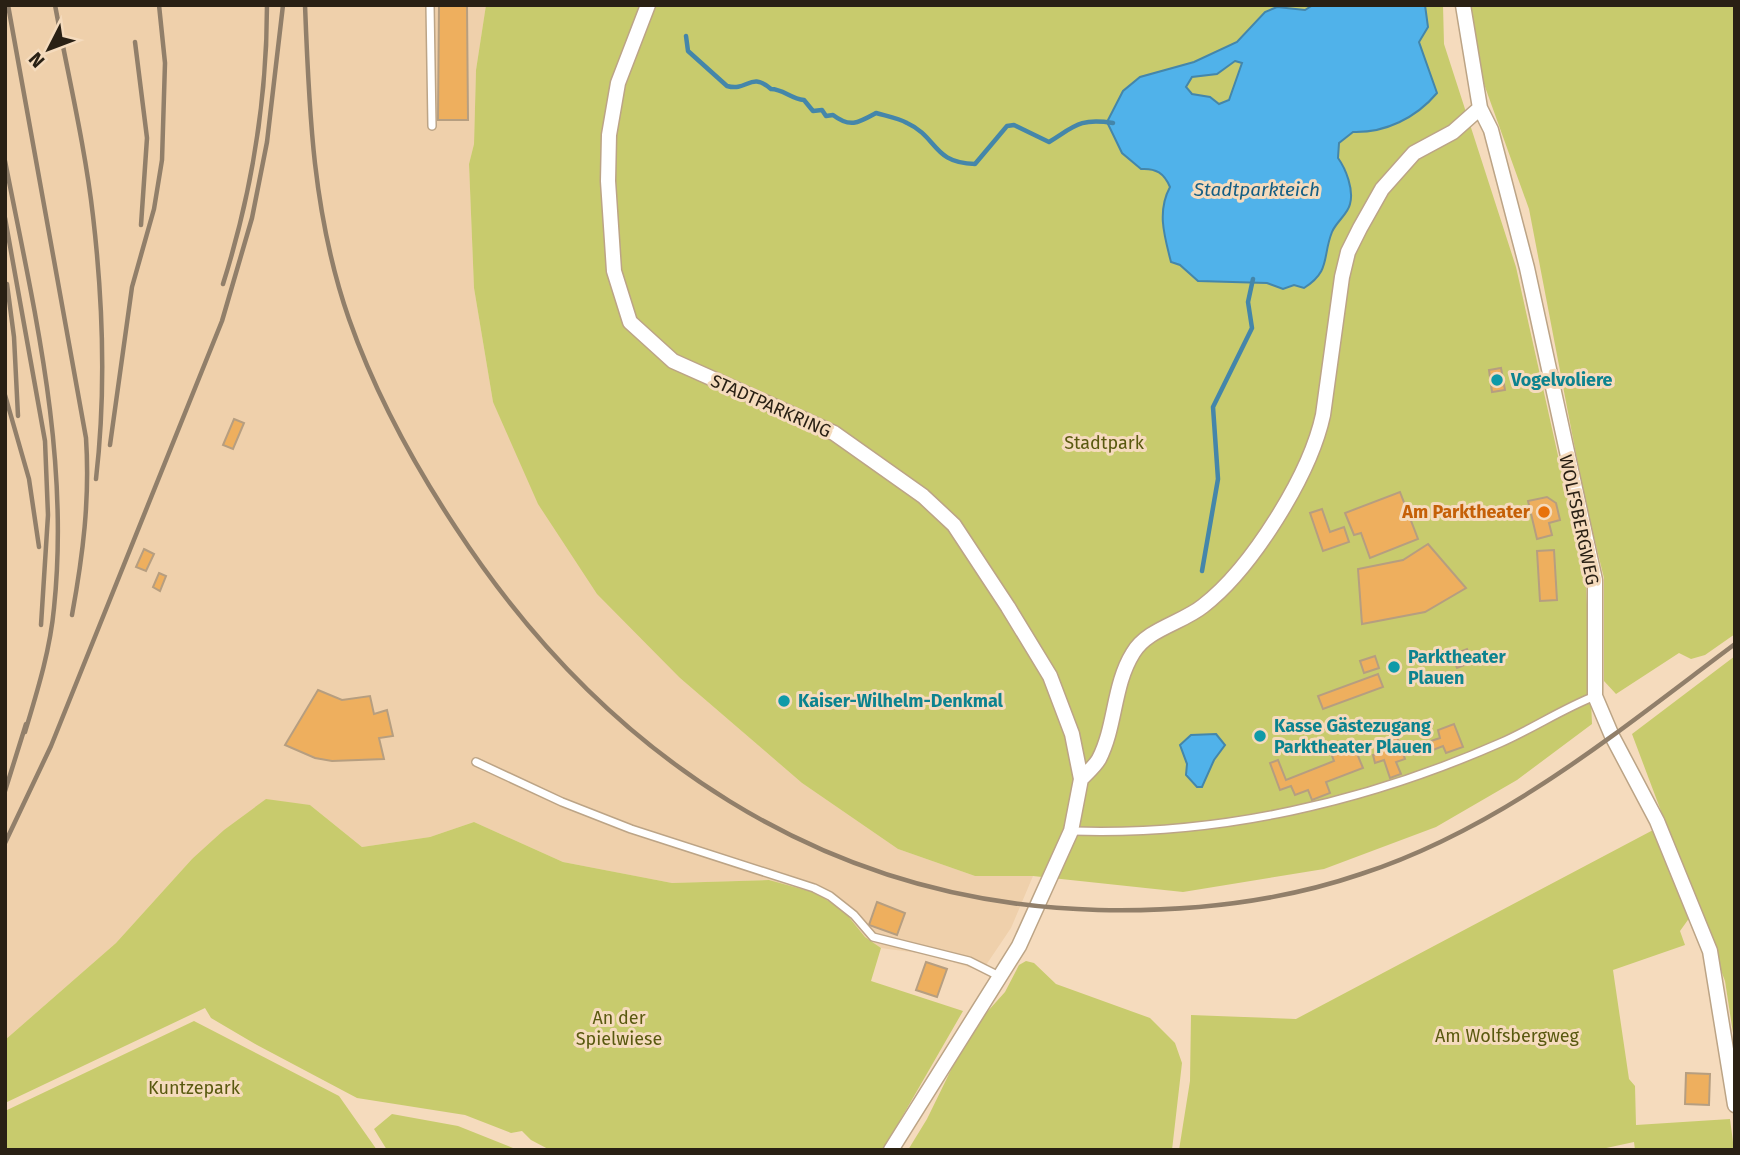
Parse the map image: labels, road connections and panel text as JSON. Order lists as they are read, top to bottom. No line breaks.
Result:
{"streets":{"street":["STADTPARKRING","WOLFSBERGWEG"]},"water":["Stadtparkteich"],"parks":["Stadtpark","An der Spielwiese","Am Wolfsbergweg","Kuntzepark"],"places":["Vogelvoliere","Am Parktheater","Parktheater Plauen","Kaiser-Wilhelm-Denkmal","Kasse Gästezugang Parktheater Plauen"],"north":"bottom left"}
